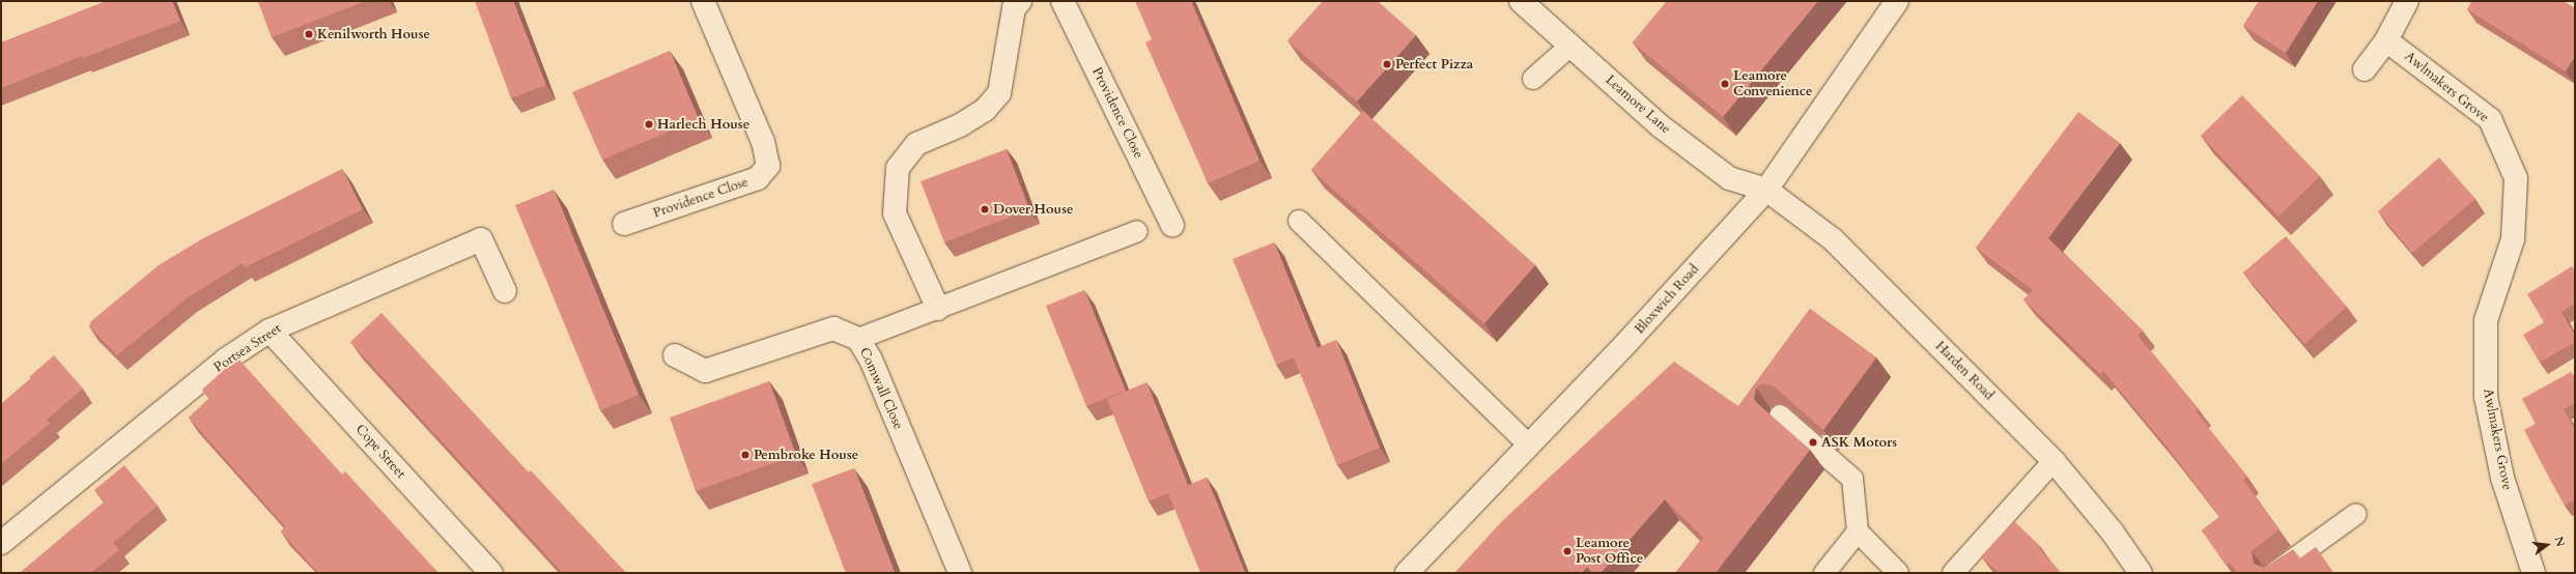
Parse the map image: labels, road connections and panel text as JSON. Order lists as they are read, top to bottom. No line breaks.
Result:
{"streets":{"street":["Awlmakers Grove","Leamore Lane","Providence Close","Bloxwich Road","Portsea Street","Harden Road","Comwall Close","Cope Street"]},"crossings":[["Leamore Lane","Bloxwich Road"],["Leamore Lane","Harden Road"],["Bloxwich Road","Harden Road"],["Portsea Street","Cope Street"]],"places":["Kenilworth House","Perfect Pizza","Leamore Convenience","Harlech House","Dover House","ASK Motors","Pembroke House","Leamore Post Office"],"north":"right"}
